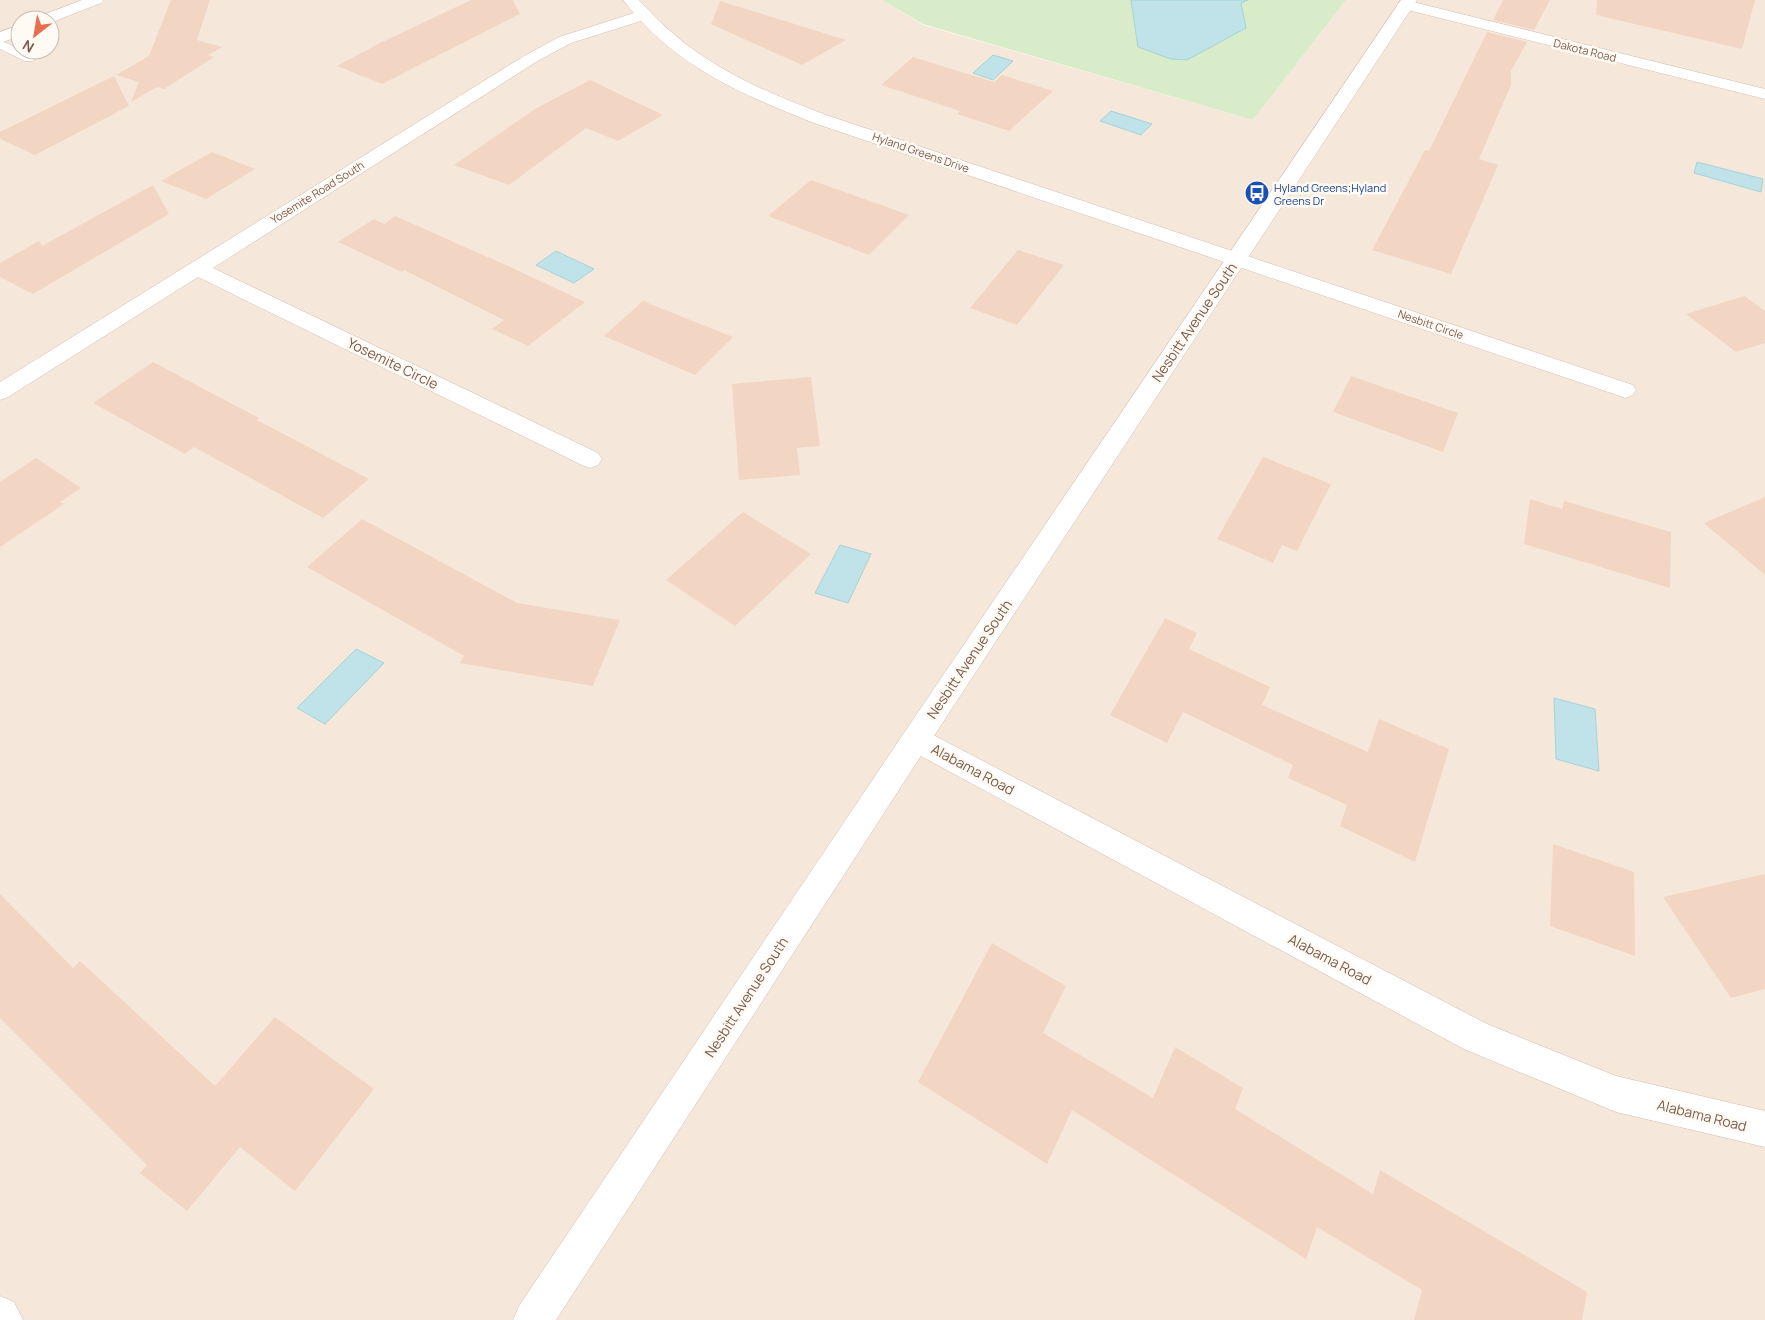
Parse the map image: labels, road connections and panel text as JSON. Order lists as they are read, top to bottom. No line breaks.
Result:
{"streets":{"street":["Dakota Road","Hyland Greens Drive","Yosemite Road South","Nesbitt Avenue South","Nesbitt Circle","Yosemite Circle","Alabama Road"]},"crossings":[["Dakota Road","Nesbitt Avenue South"],["Hyland Greens Drive","Yosemite Road South"],["Hyland Greens Drive","Nesbitt Avenue South"],["Hyland Greens Drive","Nesbitt Circle"],["Yosemite Road South","Yosemite Circle"],["Nesbitt Avenue South","Nesbitt Circle"],["Nesbitt Avenue South","Alabama Road"]],"places":{"bus stop":["Hyland Greens;Hyland Greens Dr"]},"north":"bottom left"}
